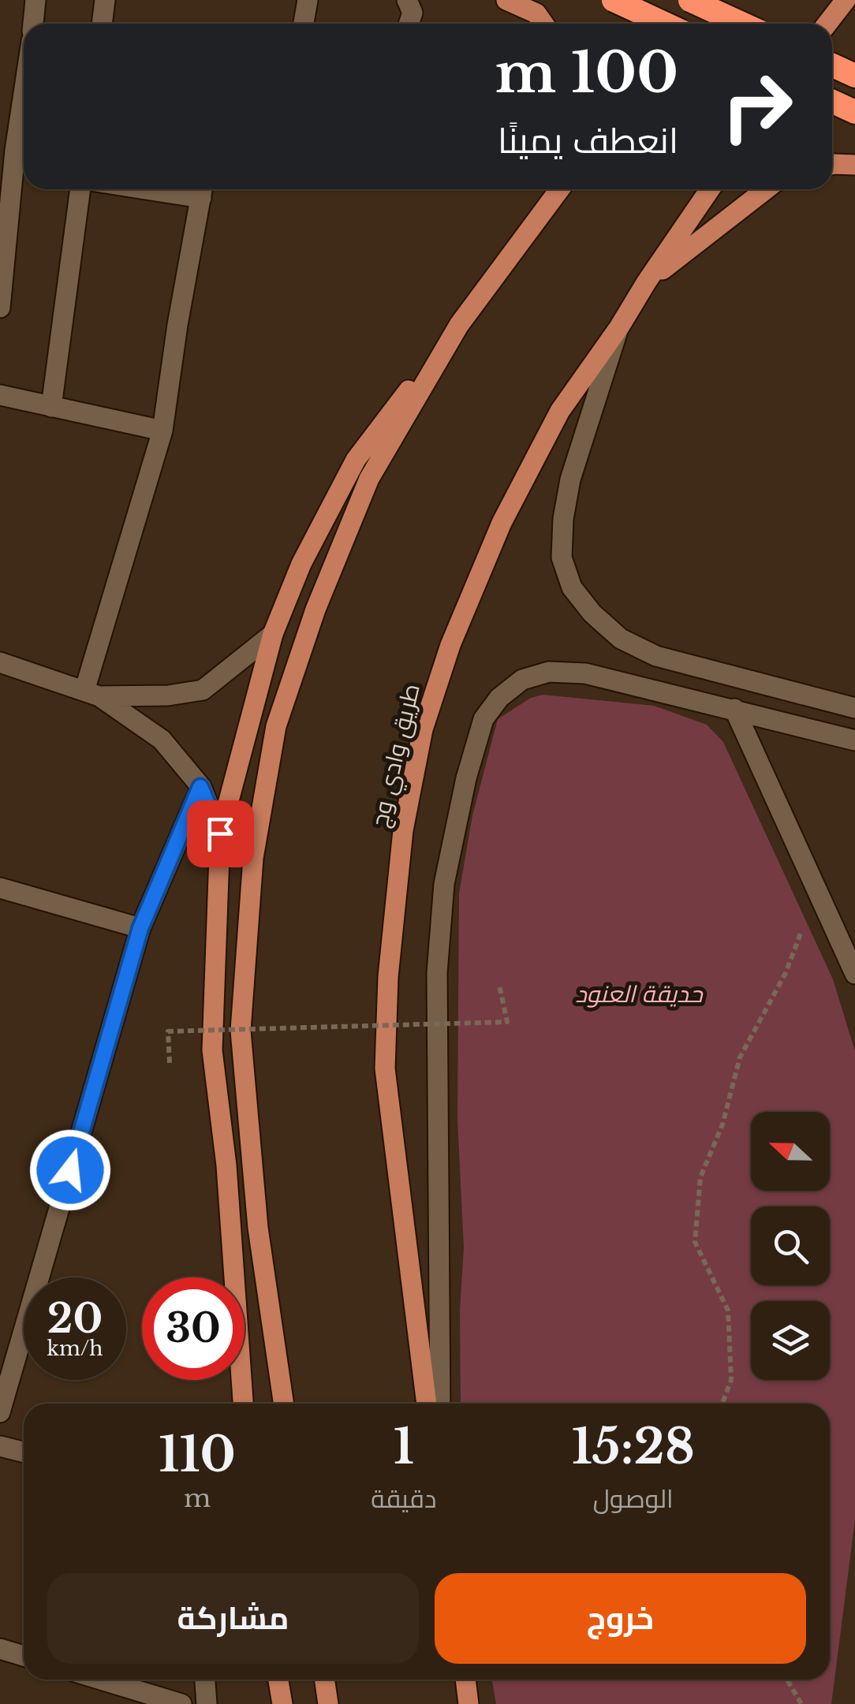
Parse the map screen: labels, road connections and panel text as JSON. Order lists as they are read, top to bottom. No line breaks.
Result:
{"streets":{"main road":["طريق وادي وج"]},"parks":["حديقة العنود"],"north":"left","page":{"turn":["100 m","انعطف يمينًا"],"speed":"20 km/h","limit":"30","eta":["15:28","الوصول","1","دقيقة","110","m"],"buttons":["خروج","مشاركة"]}}
